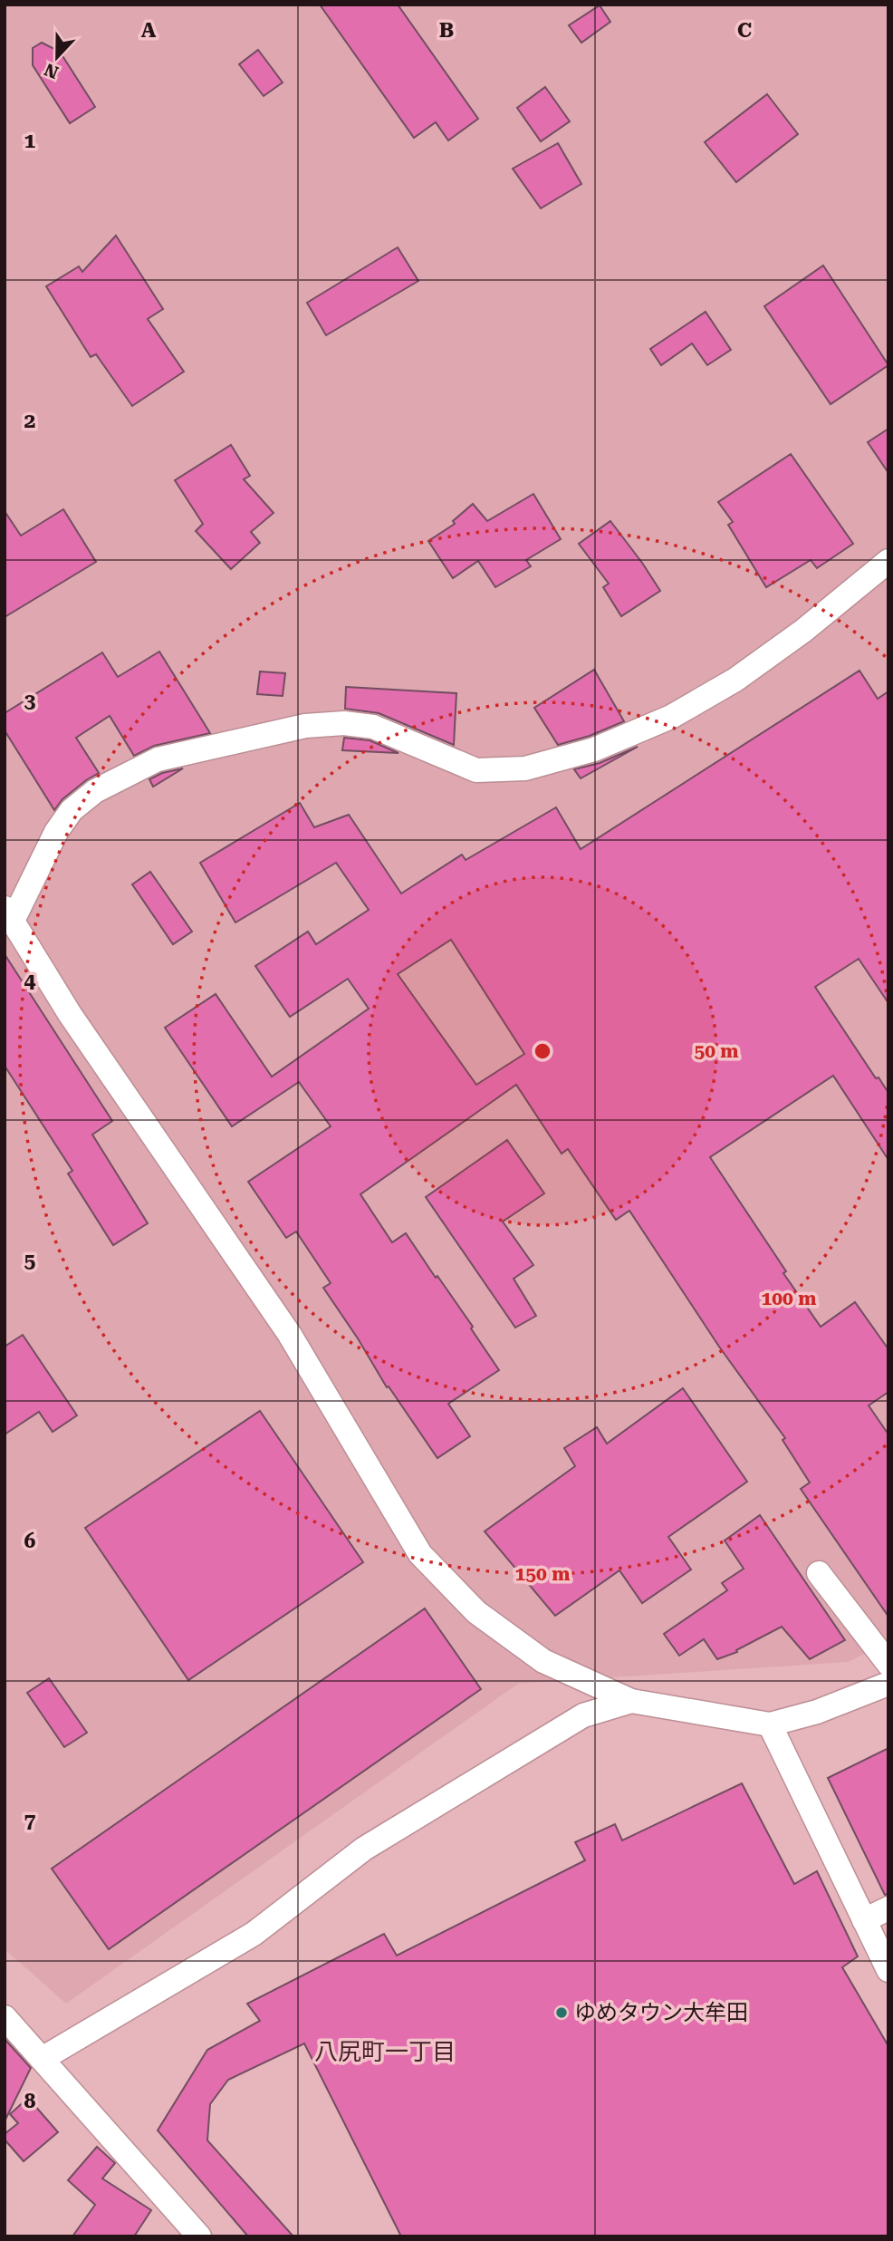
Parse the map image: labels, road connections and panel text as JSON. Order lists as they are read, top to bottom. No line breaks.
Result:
{"districts":["八尻町一丁目"],"places":["ゆめタウン大牟田"],"north":"bottom","grid":{"columns":["A","B","C"],"rows":["1","2","3","4","5","6","7","8"]},"rings":["50 m","100 m","150 m"]}
